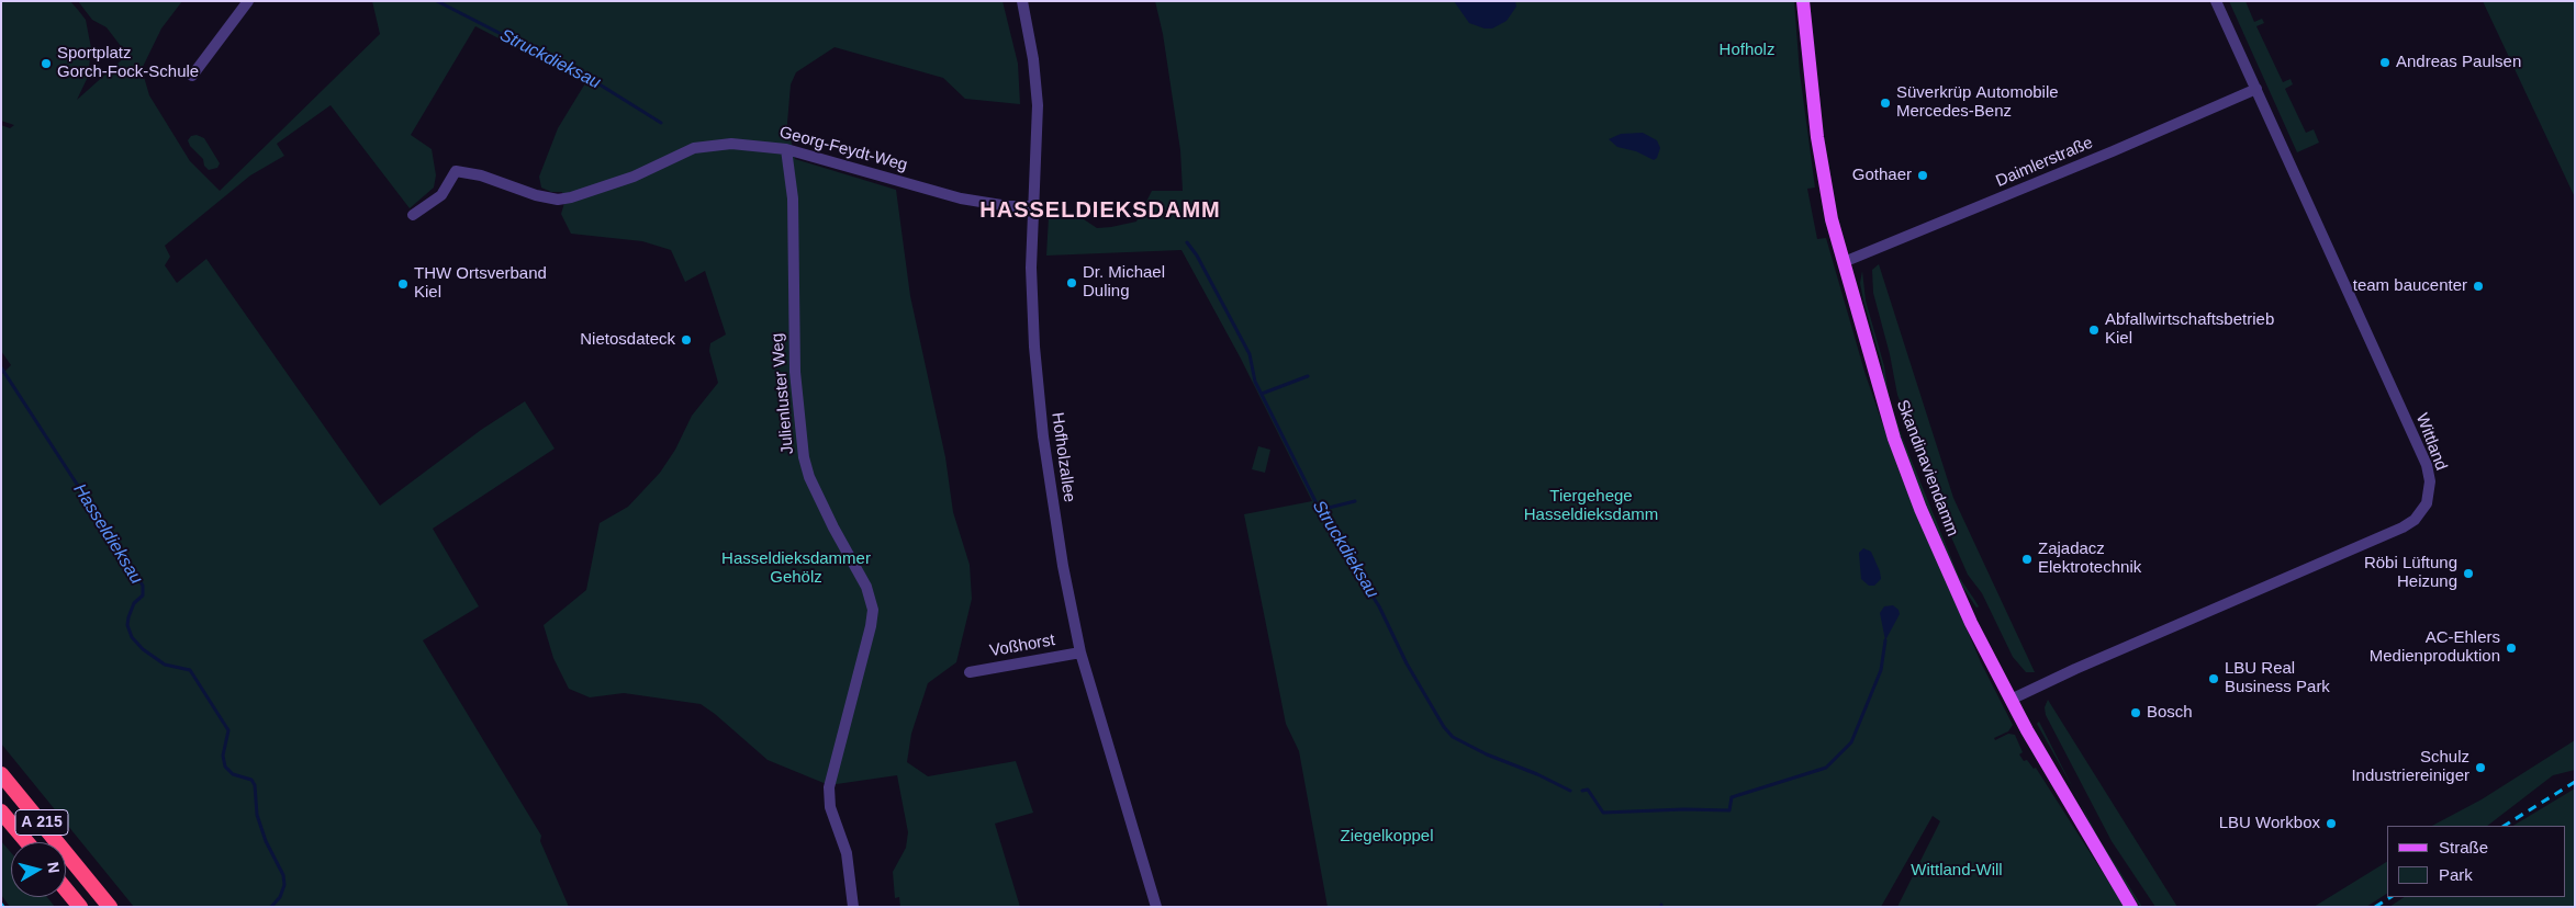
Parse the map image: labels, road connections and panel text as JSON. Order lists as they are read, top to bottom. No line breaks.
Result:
{"streets":{"highway":["A 215"],"main road":["Skandinaviendamm"],"street":["Georg-Feydt-Weg","Daimlerstraße","Julienluster Weg","Wittland","Hofholzallee","Voßhorst"]},"crossings":[["Georg-Feydt-Weg","Julienluster Weg"],["Georg-Feydt-Weg","Hofholzallee"],["Daimlerstraße","Wittland"],["Daimlerstraße","Skandinaviendamm"],["Wittland","Skandinaviendamm"],["Hofholzallee","Voßhorst"]],"districts":["HASSELDIEKSDAMM"],"water":["Struckdieksau","Hasseldieksau"],"parks":["Hofholz","Tiergehege Hasseldieksdamm","Hasseldieksdammer Gehölz","Ziegelkoppel","Wittland-Will"],"places":["Andreas Paulsen","Sportplatz Gorch-Fock-Schule","Süverkrüp Automobile Mercedes-Benz","Gothaer","Dr. Michael Duling","THW Ortsverband Kiel","team baucenter","Abfallwirtschaftsbetrieb Kiel","Nietosdateck","Zajadacz Elektrotechnik","Röbi Lüftung Heizung","AC-Ehlers Medienproduktion","LBU Real Business Park","Bosch","Schulz Industriereiniger","LBU Workbox"],"legend":["Straße","Park"],"north":"right"}
